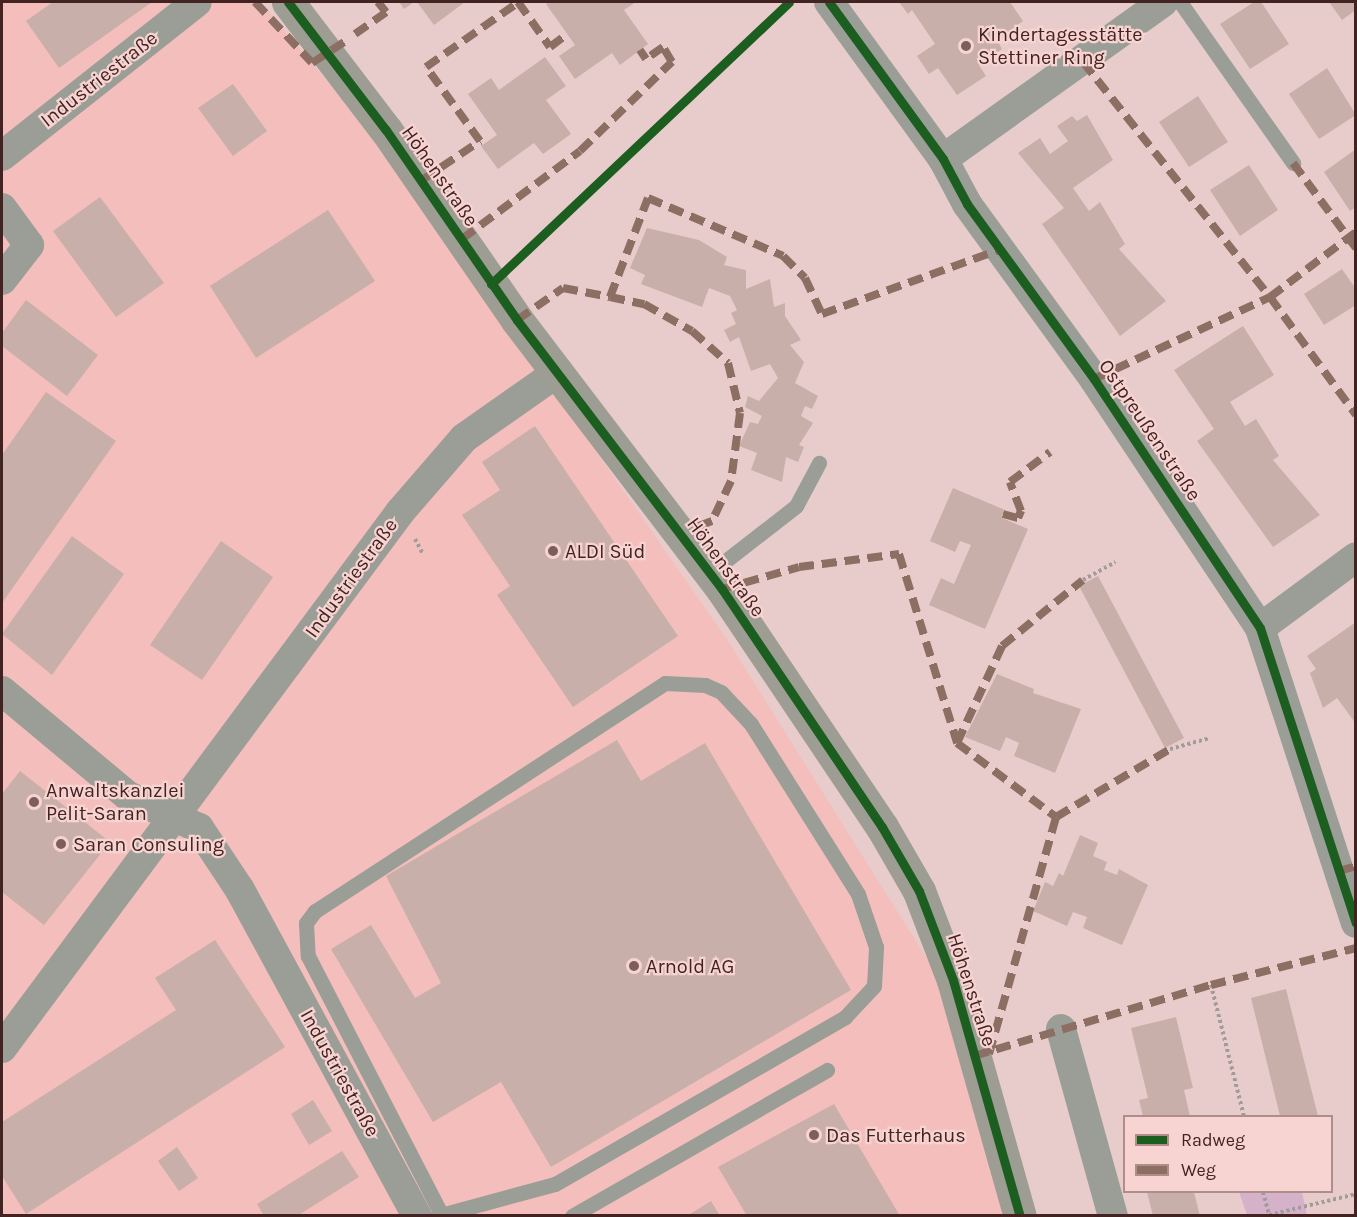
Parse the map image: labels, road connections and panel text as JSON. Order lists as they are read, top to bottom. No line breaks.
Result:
{"streets":{"street":["Industriestraße","Höhenstraße","Ostpreußenstraße"]},"crossings":[["Industriestraße","Höhenstraße"]],"places":["Kindertagesstätte Stettiner Ring","ALDI Süd","Anwaltskanzlei Pelit-Saran","Saran Consuling","Arnold AG","Das Futterhaus"],"legend":["Radweg","Weg"]}
